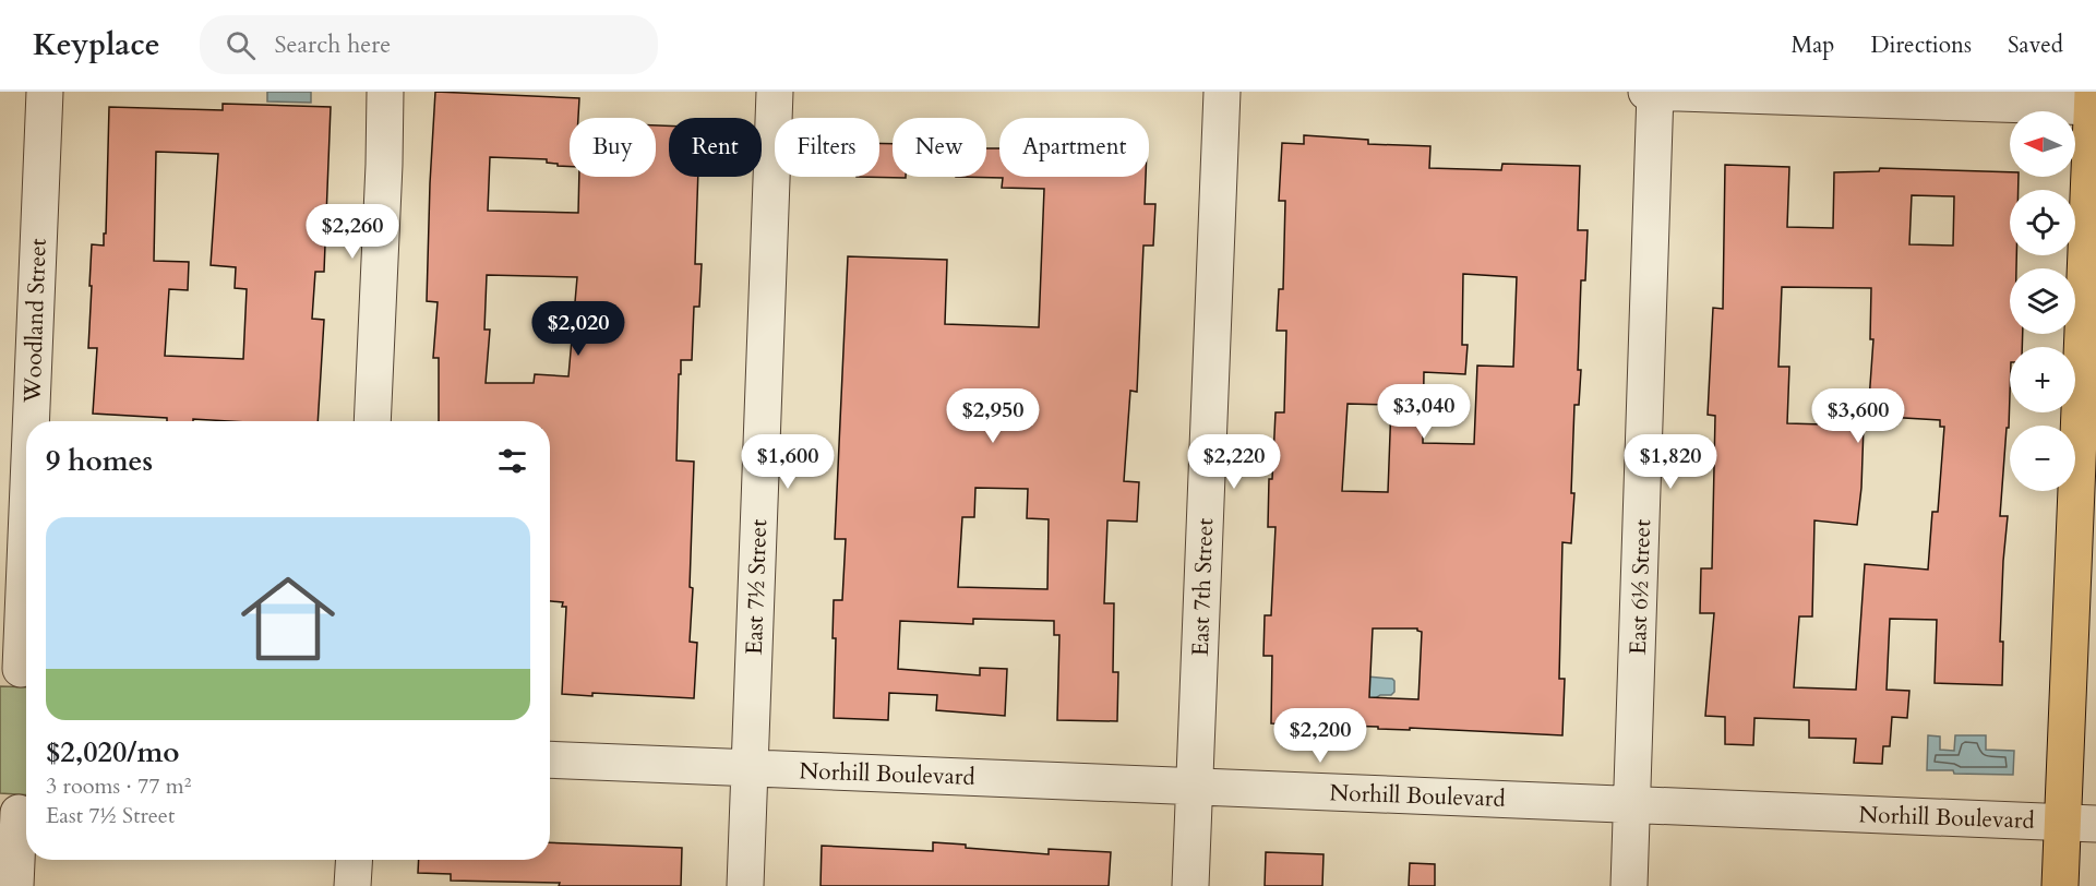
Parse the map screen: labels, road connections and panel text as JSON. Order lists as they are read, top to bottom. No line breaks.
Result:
{"streets":{"street":["Woodland Street","East 7½ Street","East 7th Street","East 6½ Street","Norhill Boulevard"]},"crossings":[["East 7½ Street","Norhill Boulevard"],["East 7th Street","Norhill Boulevard"],["East 6½ Street","Norhill Boulevard"]],"north":"left","page":{"header":"Keyplace","search":"Search here","nav":["Map","Directions","Saved"],"map_buttons":["+","−"],"chip":["Buy","Rent","Filters","New","Apartment"],"price":["$2,260","$2,020","$3,040","$2,950","$3,600","$1,600","$2,220","$1,820","$2,200"],"heading":"9 homes","list":[{"name":"$2,020/mo","note":"3 rooms · 77 m² · East 7½ Street"}]}}
